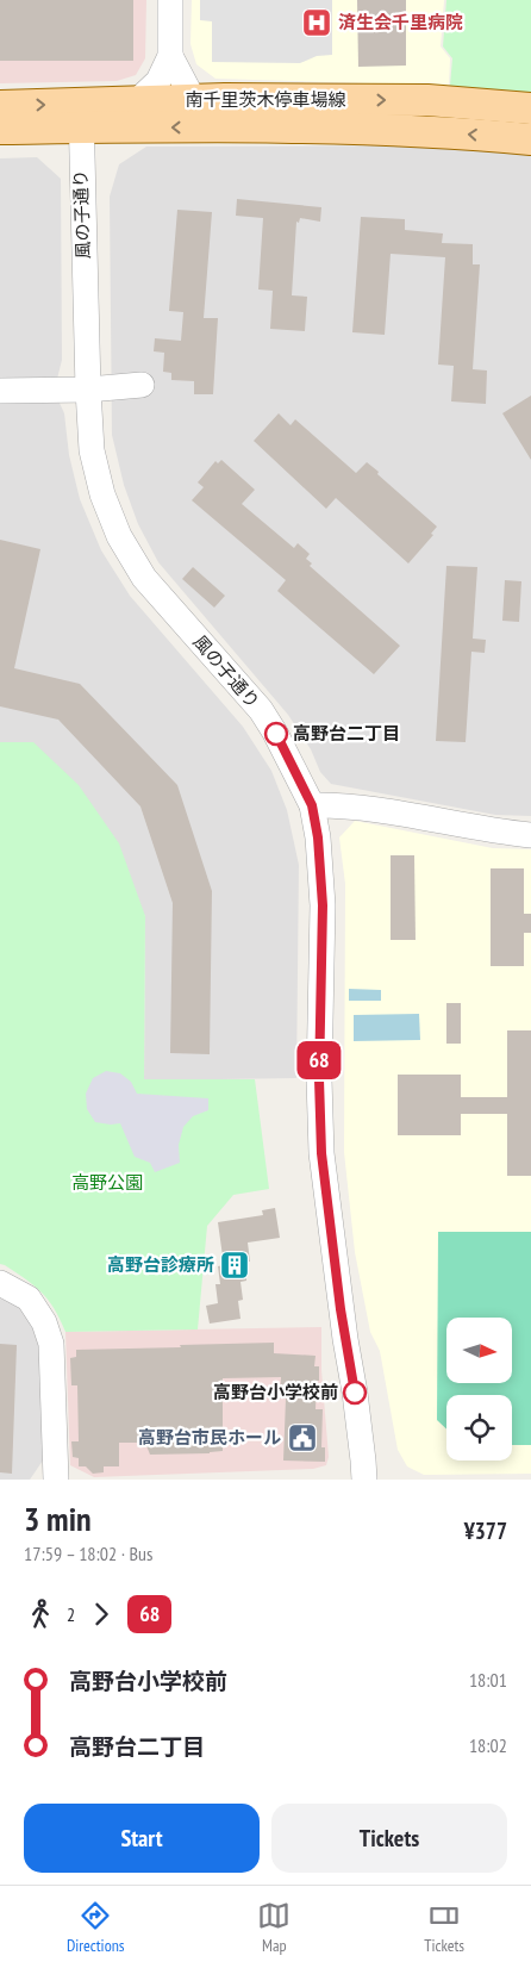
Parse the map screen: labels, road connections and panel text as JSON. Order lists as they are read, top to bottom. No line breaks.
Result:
{"streets":{"main road":["南千里茨木停車場線"],"street":["風の子通り"]},"crossings":[["南千里茨木停車場線","風の子通り"]],"parks":["高野公園"],"places":{"hospital":["済生会千里病院"],"other":["高野台二丁目","高野台小学校前"],"building":["高野台診療所"],"public building":["高野台市民ホール"]},"lines":["bus line 68"],"north":"right","page":{"on_map":"68","heading":["3 min","17:59 – 18:02 · Bus","¥377"],"legs":["2","68"],"list":[{"name":"高野台小学校前","value":"18:01"},{"name":"高野台二丁目","value":"18:02"}],"buttons":["Start","Tickets"],"tabs":["Directions","Map","Tickets"]}}
